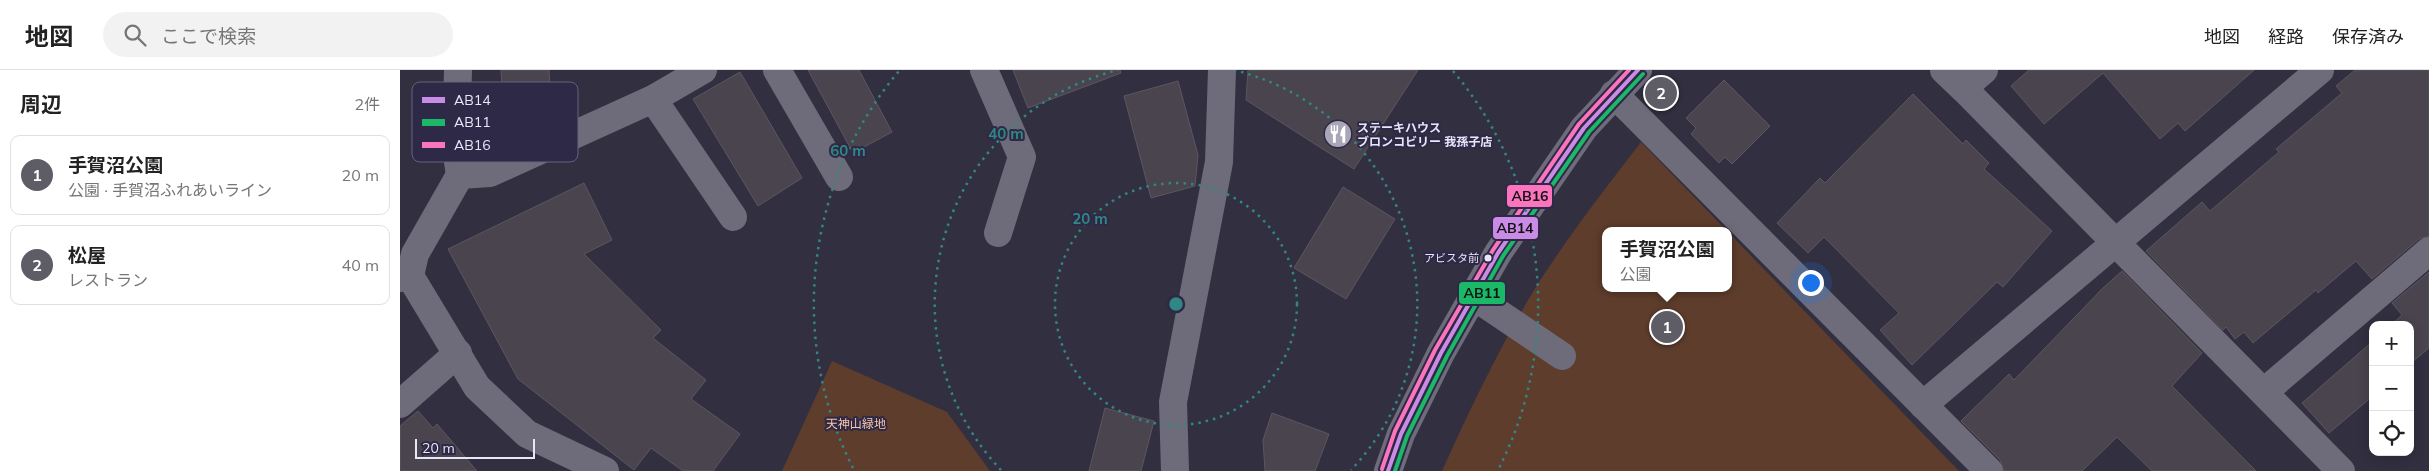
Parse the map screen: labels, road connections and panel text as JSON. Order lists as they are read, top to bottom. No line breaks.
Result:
{"parks":["天神山緑地"],"places":{"restaurant":["ステーキハウス ブロンコビリー 我孫子店"],"other":["アビスタ前"]},"lines":["transit line AB14","transit line AB16","transit line AB11"],"legend":["AB14","AB11","AB16"],"scale_bar":"20 m","page":{"header":"地図","search":"ここで検索","nav":["地図","経路","保存済み"],"heading":["周辺","2件"],"pins":["2","1"],"list":[{"mark":"1","name":"手賀沼公園","note":"公園 · 手賀沼ふれあいライン","value":"20 m"},{"mark":"2","name":"松屋","note":"レストラン","value":"40 m"}],"popup":["手賀沼公園","公園"],"map_buttons":["+","−"],"scale":"20 m"},"rings":["40 m","60 m","20 m"]}
